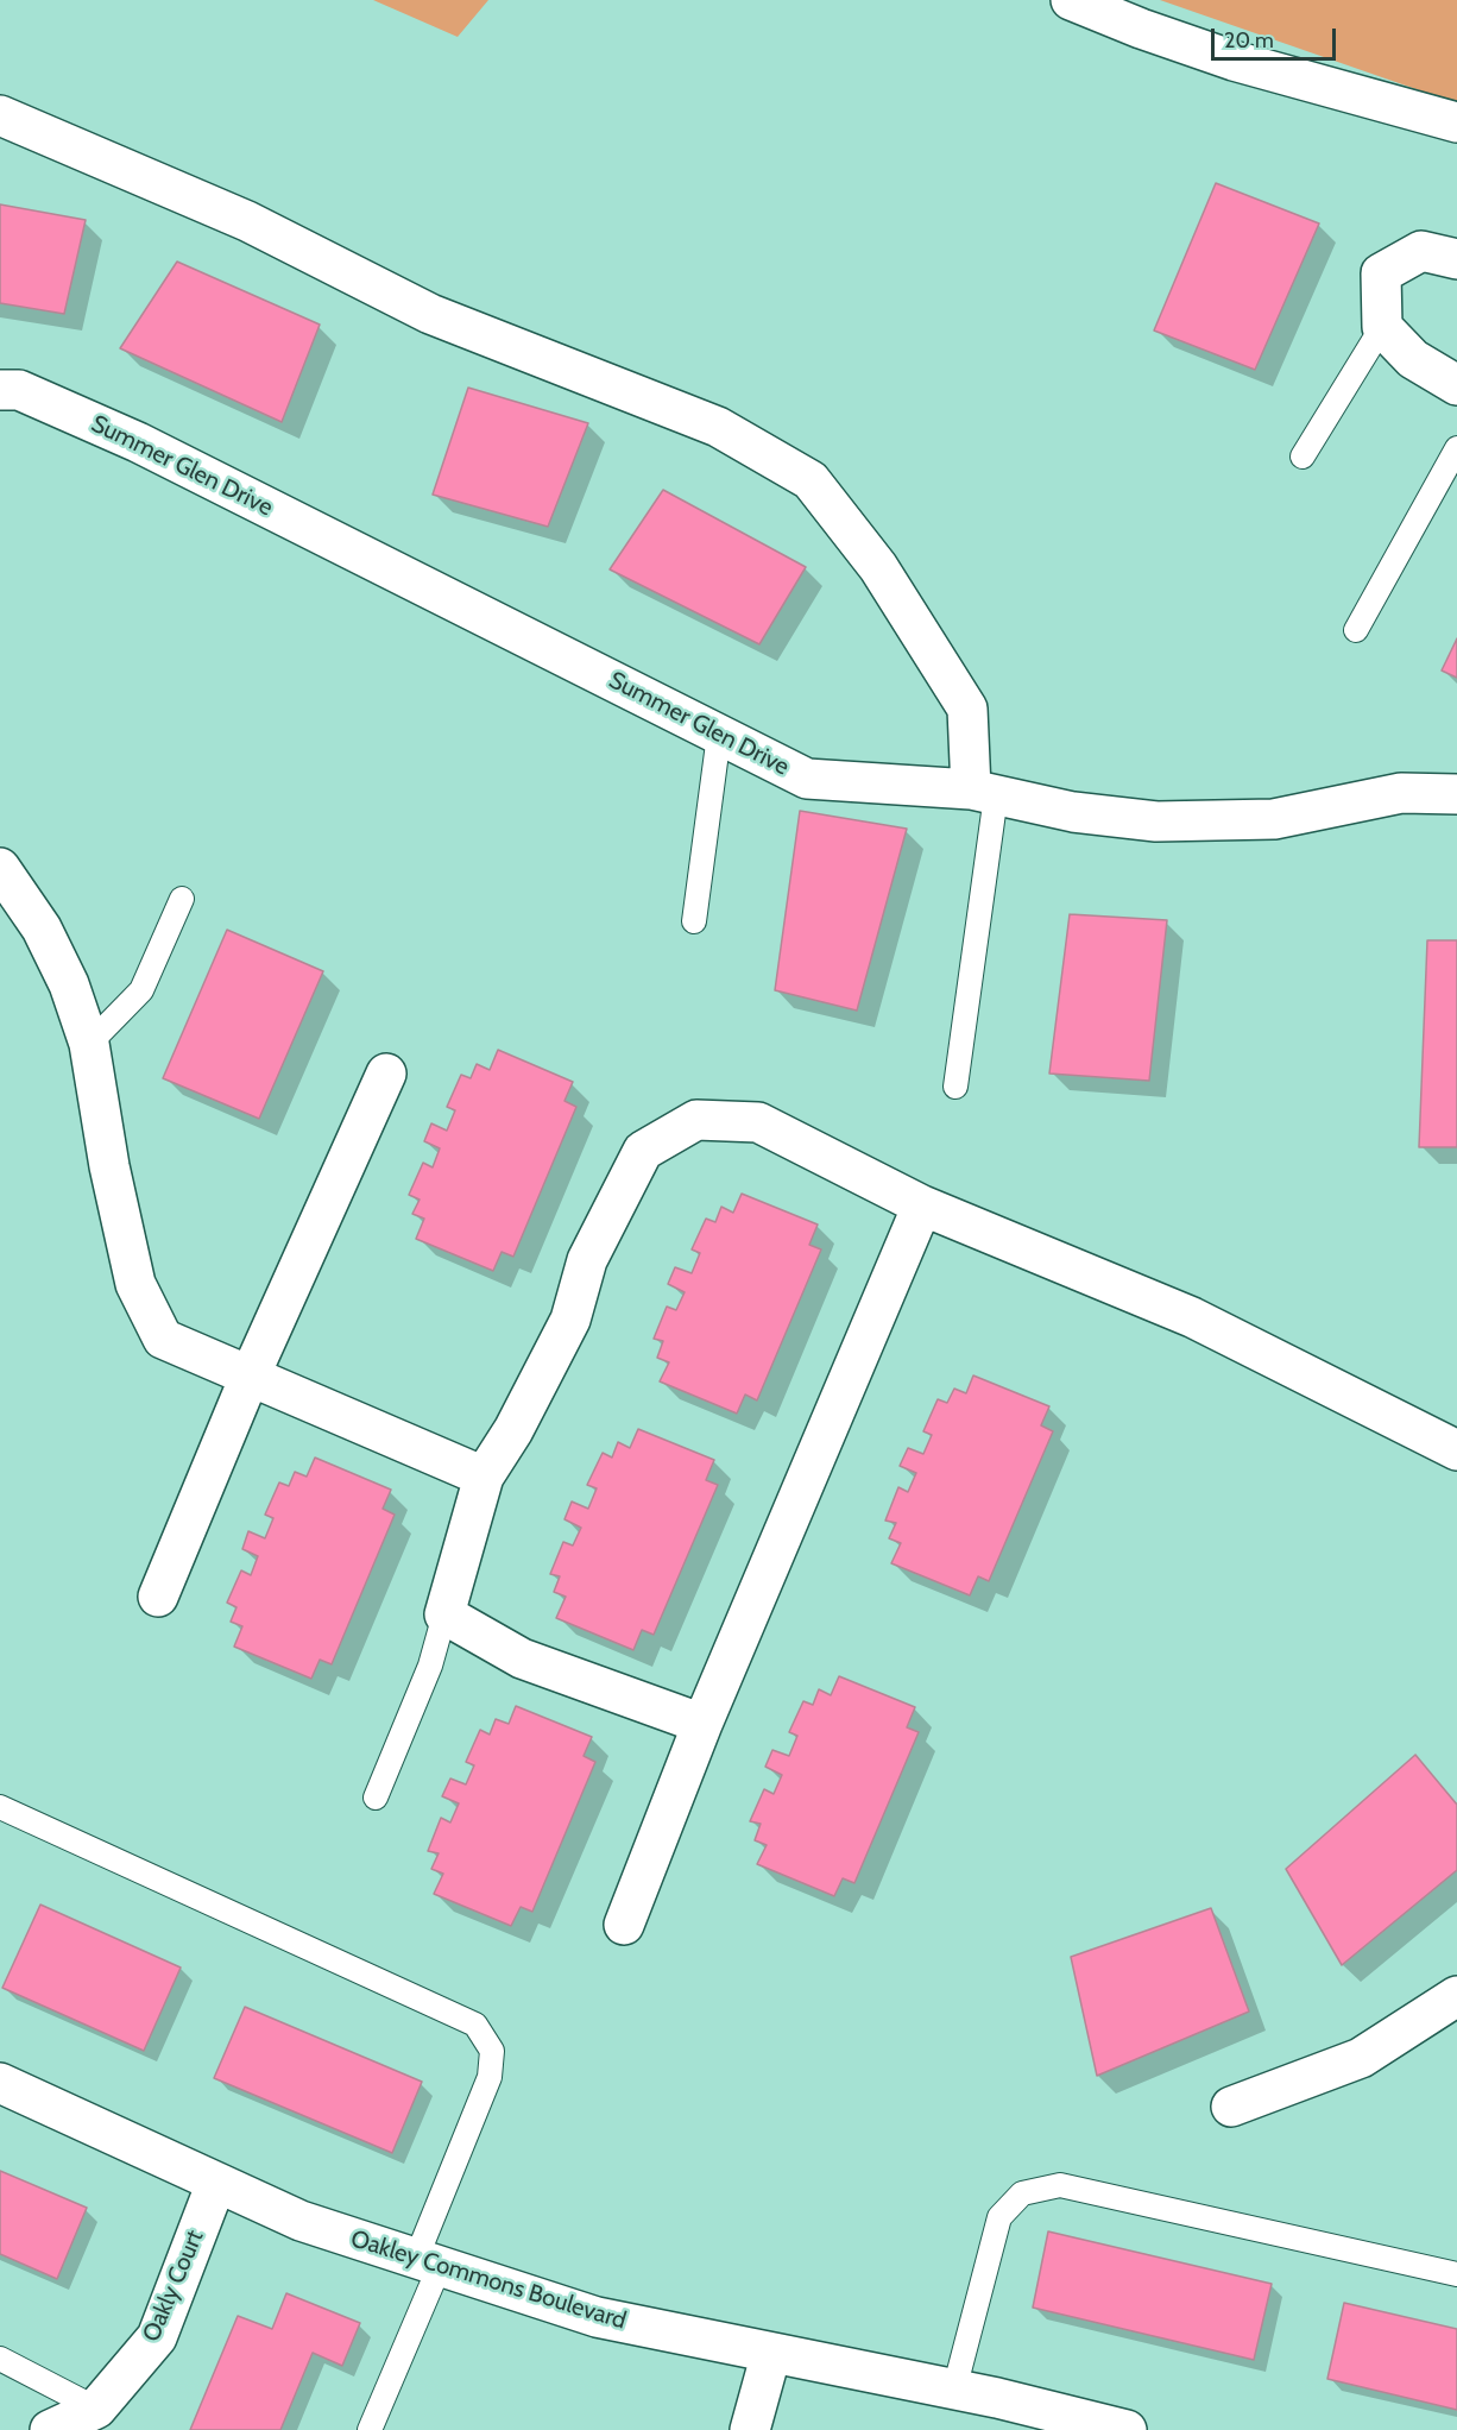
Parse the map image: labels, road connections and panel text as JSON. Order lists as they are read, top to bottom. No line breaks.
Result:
{"streets":{"street":["Summer Glen Drive","Oakley Commons Boulevard","Oakly Court"]},"crossings":[["Oakley Commons Boulevard","Oakly Court"]],"scale_bar":"20 m"}
